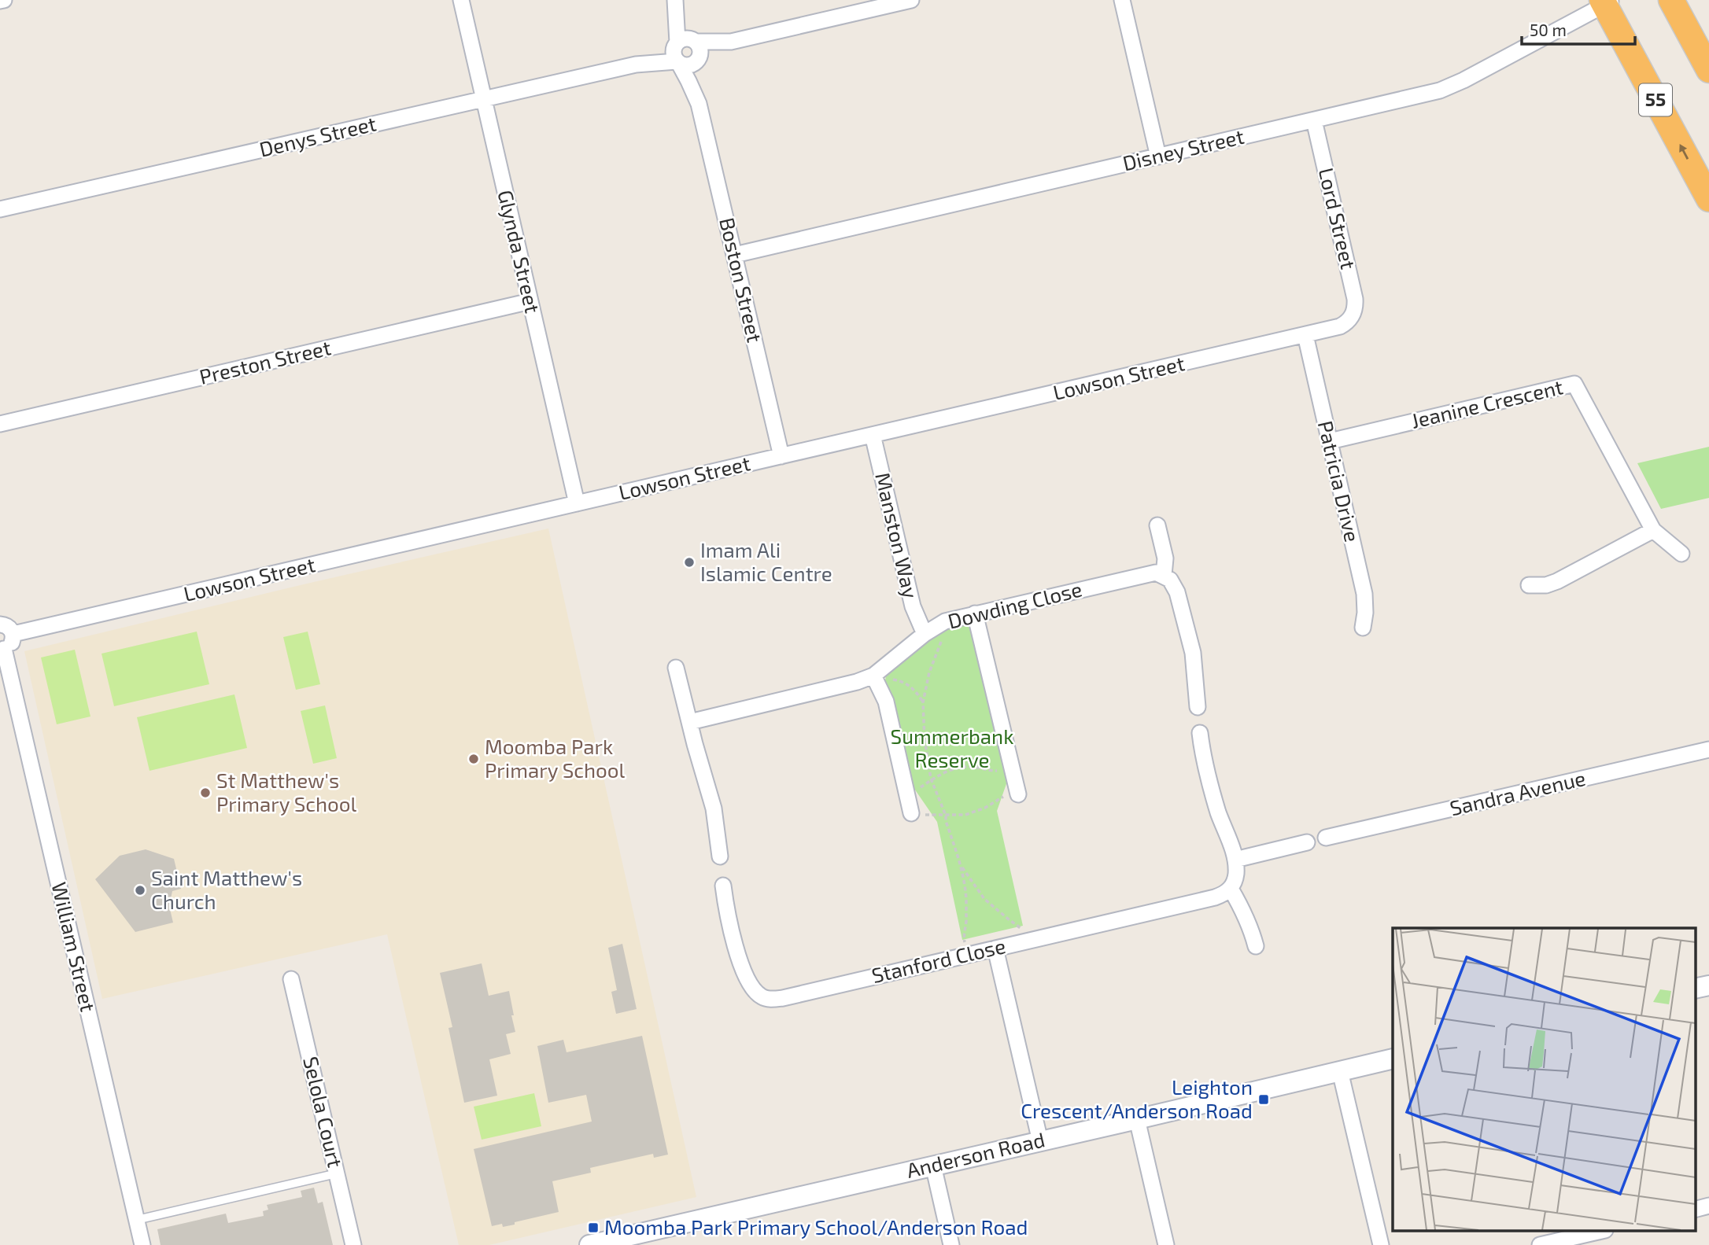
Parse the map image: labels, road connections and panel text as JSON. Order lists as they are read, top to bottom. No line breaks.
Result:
{"streets":{"highway":["55"],"street":["Denys Street","Disney Street","Lord Street","Glynda Street","Boston Street","Preston Street","Lowson Street","Jeanine Crescent","Patricia Drive","Manston Way","Dowding Close","Sandra Avenue","William Street","Stanford Close","Selola Court","Anderson Road"]},"crossings":[["55","Disney Street"],["Denys Street","Glynda Street"],["Denys Street","Boston Street"],["Disney Street","Lord Street"],["Disney Street","Boston Street"],["Lord Street","Lowson Street"],["Glynda Street","Preston Street"],["Glynda Street","Lowson Street"],["Boston Street","Lowson Street"],["Lowson Street","Patricia Drive"],["Lowson Street","Manston Way"],["Jeanine Crescent","Patricia Drive"],["Manston Way","Dowding Close"]],"parks":["Summerbank Reserve"],"places":{"other":["Imam Ali Islamic Centre","Moomba Park Primary School","St Matthew's Primary School","Saint Matthew's Church"],"transit":["Leighton Crescent/Anderson Road","Moomba Park Primary School/Anderson Road"]},"scale_bar":"50 m"}
